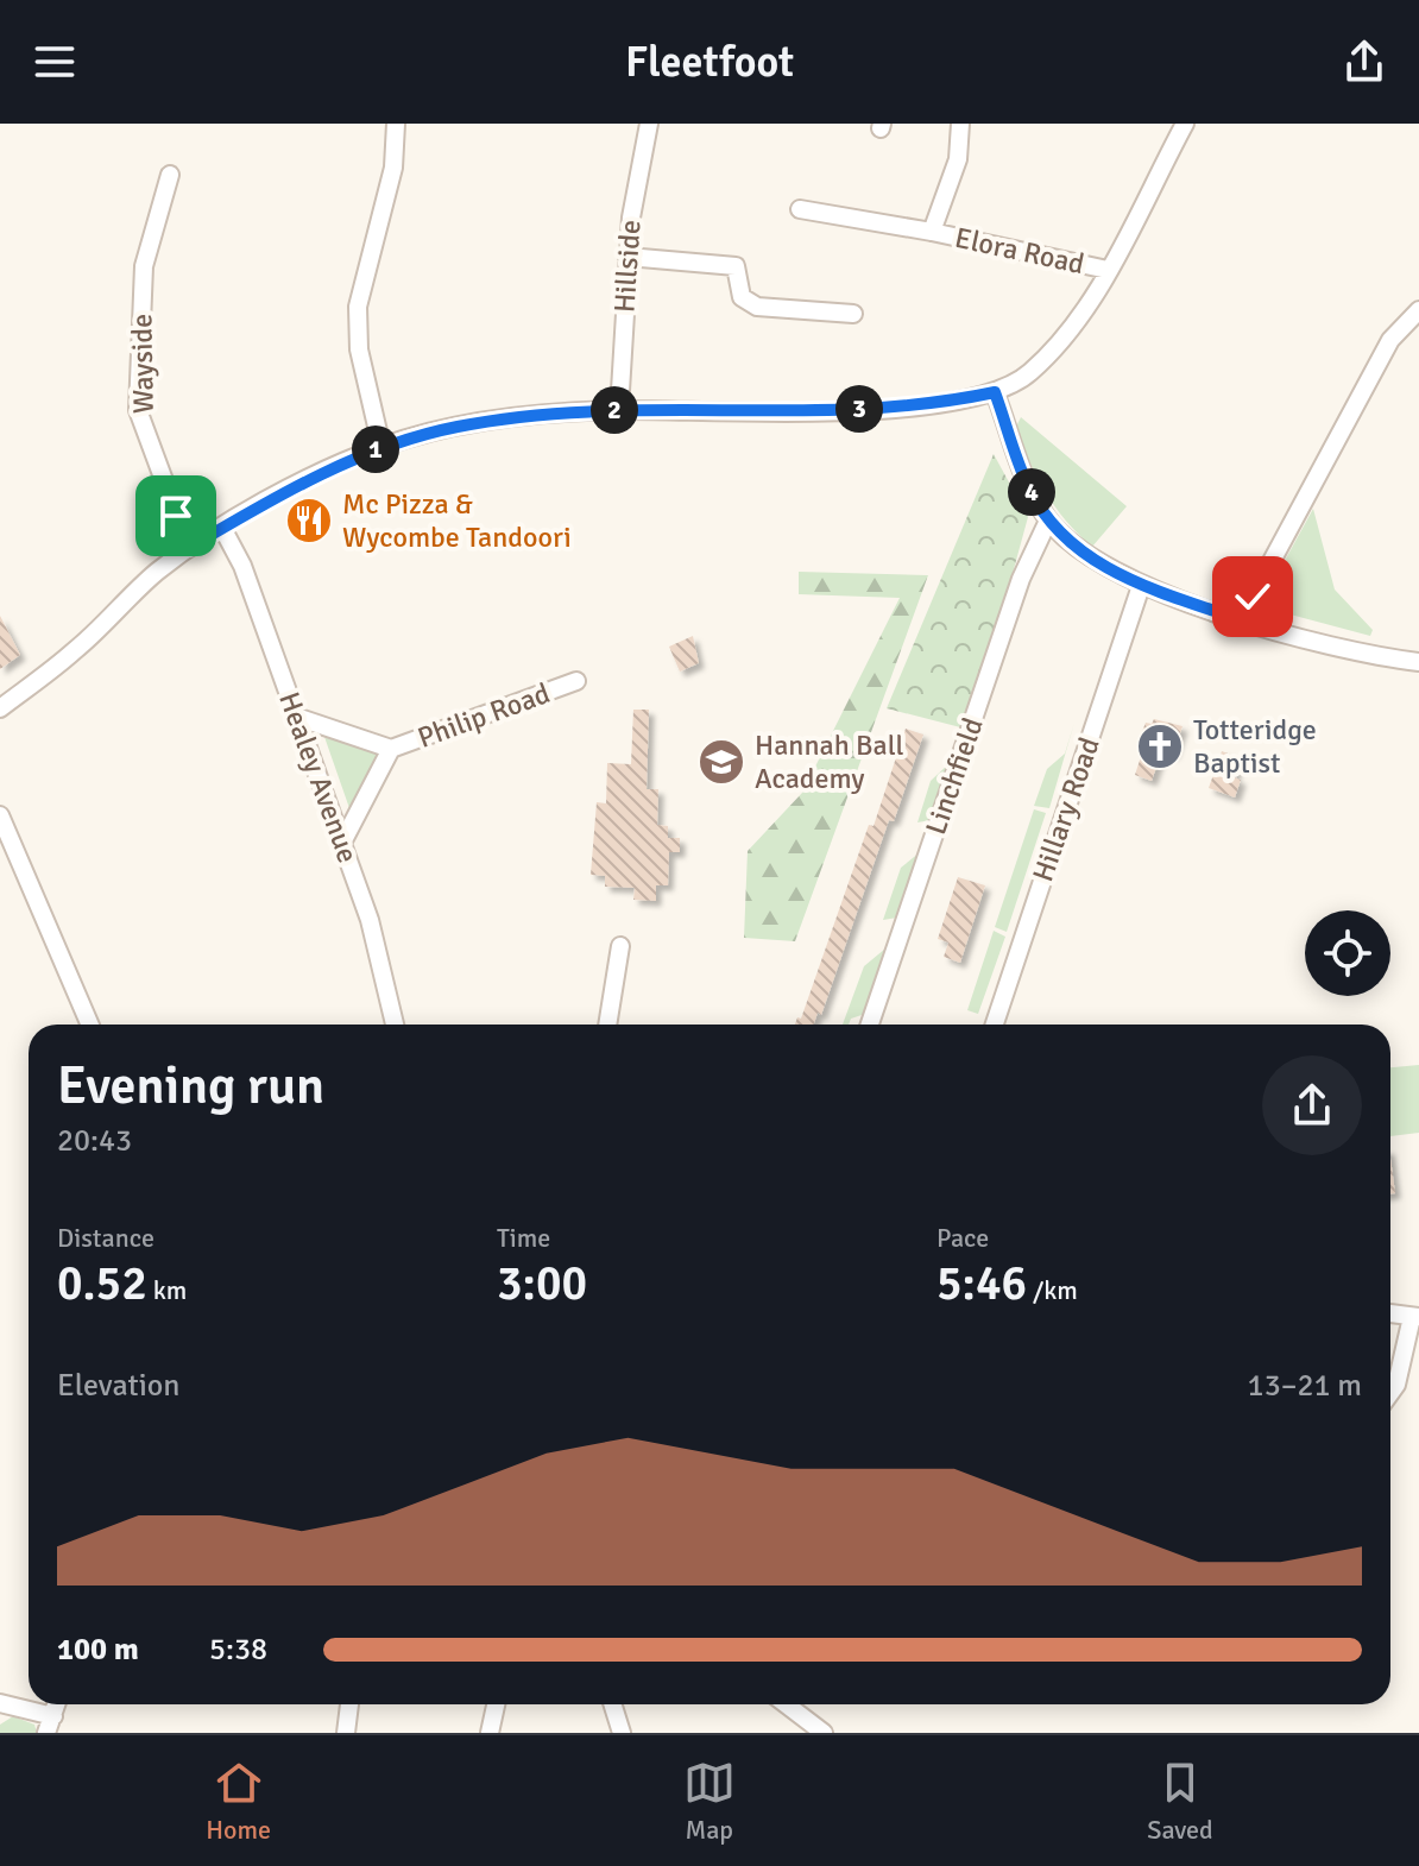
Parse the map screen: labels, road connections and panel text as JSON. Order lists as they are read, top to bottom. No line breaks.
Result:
{"streets":{"street":["Elora Road","Hillside","Wayside","Philip Road","Linchfield","Healey Avenue","Hillary Road"]},"crossings":[["Philip Road","Healey Avenue"]],"places":{"restaurant":["Mc Pizza & Wycombe Tandoori"],"church":["Totteridge Baptist"],"school or university":["Hannah Ball Academy"]},"page":{"header":"Fleetfoot","pins":["3","2","1","4"],"heading":["Evening run","20:43"],"stats":[["Distance","0.52 km"],["Time","3:00"],["Pace","5:46 /km"]],"chart":["Elevation","13–21 m"],"list":[{"name":"100 m","note":"5:38"}],"tabs":["Home","Map","Saved"]}}
